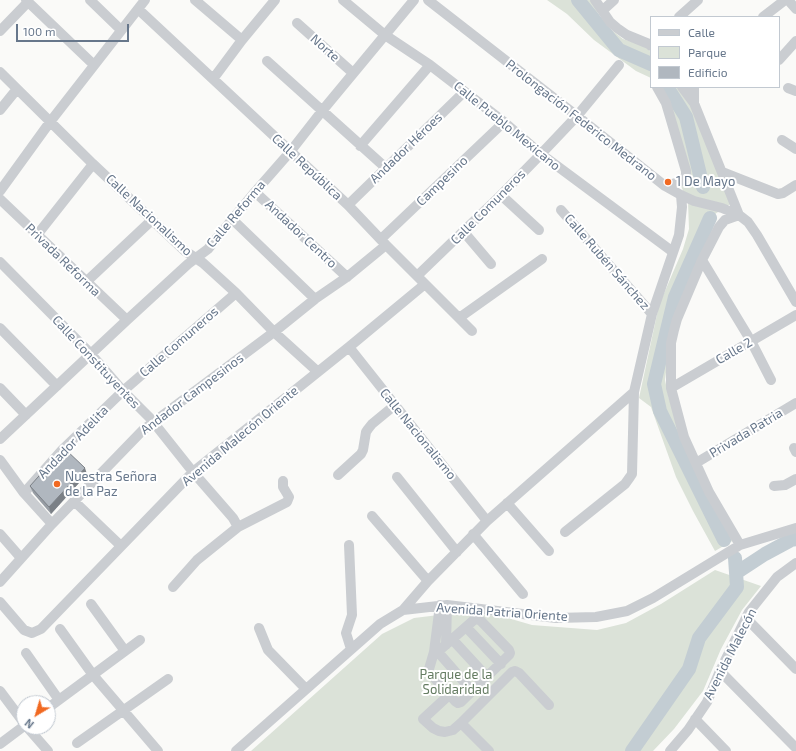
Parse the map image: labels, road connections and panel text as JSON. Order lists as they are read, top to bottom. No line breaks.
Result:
{"streets":{"street":["Norte","Prolongación Federico Medrano","Calle Pueblo Mexicano","Andador Héroes","Calle República","Campesino","Calle Comuneros","Calle Reforma","Calle Nacionalismo","Andador Centro","Privada Reforma","Calle Rubén Sánchez","Calle 2","Calle Constituyentes","Andador Campesinos","Privada Patria","Avenida Malecón Oriente","Andador Adelita","Avenida Patria Oriente","Avenida Malecón"]},"crossings":[["Norte","Calle Reforma"],["Prolongación Federico Medrano","Calle Comuneros"],["Calle Pueblo Mexicano","Andador Héroes"],["Calle Pueblo Mexicano","Campesino"],["Calle Pueblo Mexicano","Calle Comuneros"],["Calle Pueblo Mexicano","Calle Reforma"],["Andador Héroes","Calle República"],["Calle República","Campesino"],["Calle República","Calle Comuneros"],["Calle República","Calle Reforma"],["Calle República","Andador Campesinos"],["Calle República","Avenida Malecón Oriente"],["Campesino","Andador Campesinos"],["Calle Comuneros","Calle Nacionalismo"],["Calle Comuneros","Calle Constituyentes"],["Calle Comuneros","Andador Adelita"],["Calle Reforma","Calle Nacionalismo"],["Calle Reforma","Andador Centro"],["Calle Reforma","Privada Reforma"],["Calle Reforma","Calle Constituyentes"],["Calle Nacionalismo","Andador Campesinos"],["Calle Nacionalismo","Avenida Malecón Oriente"],["Calle Nacionalismo","Avenida Patria Oriente"],["Andador Centro","Andador Campesinos"],["Calle Constituyentes","Andador Campesinos"],["Calle Constituyentes","Avenida Malecón Oriente"],["Calle Constituyentes","Andador Adelita"]],"parks":["Parque de la Solidaridad"],"places":["1 De Mayo","Nuestra Señora de la Paz"],"legend":["Calle","Parque","Edificio"],"scale_bar":"100 m","north":"bottom left"}
